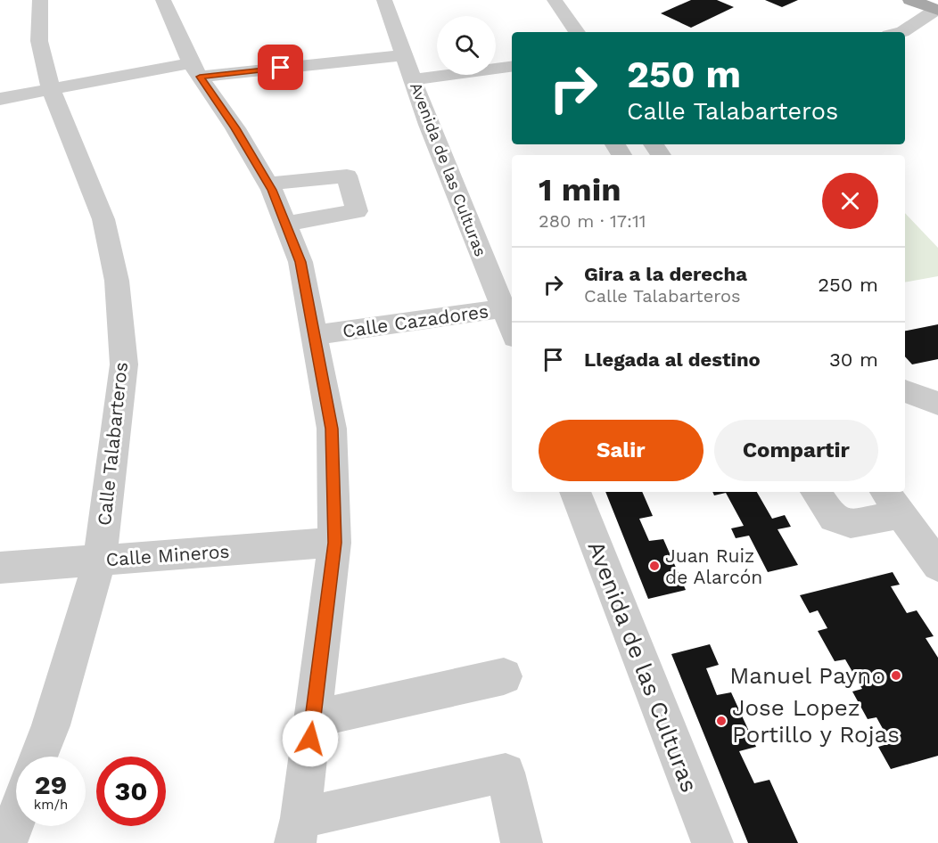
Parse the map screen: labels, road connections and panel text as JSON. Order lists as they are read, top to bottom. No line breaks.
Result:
{"streets":{"street":["Avenida de las Culturas","Calle Cazadores","Calle Talabarteros","Calle Mineros"]},"crossings":[["Avenida de las Culturas","Calle Cazadores"],["Calle Talabarteros","Calle Mineros"]],"places":["Juan Ruiz de Alarcón","Manuel Payno","Jose Lopez Portillo y Rojas"],"page":{"turn":["250 m","Calle Talabarteros"],"heading":["1 min","280 m · 17:11"],"list":[{"name":"Gira a la derecha","note":"Calle Talabarteros","value":"250 m"},{"name":"Llegada al destino","value":"30 m"}],"buttons":["Salir","Compartir"],"speed":"29 km/h","limit":"30"}}
